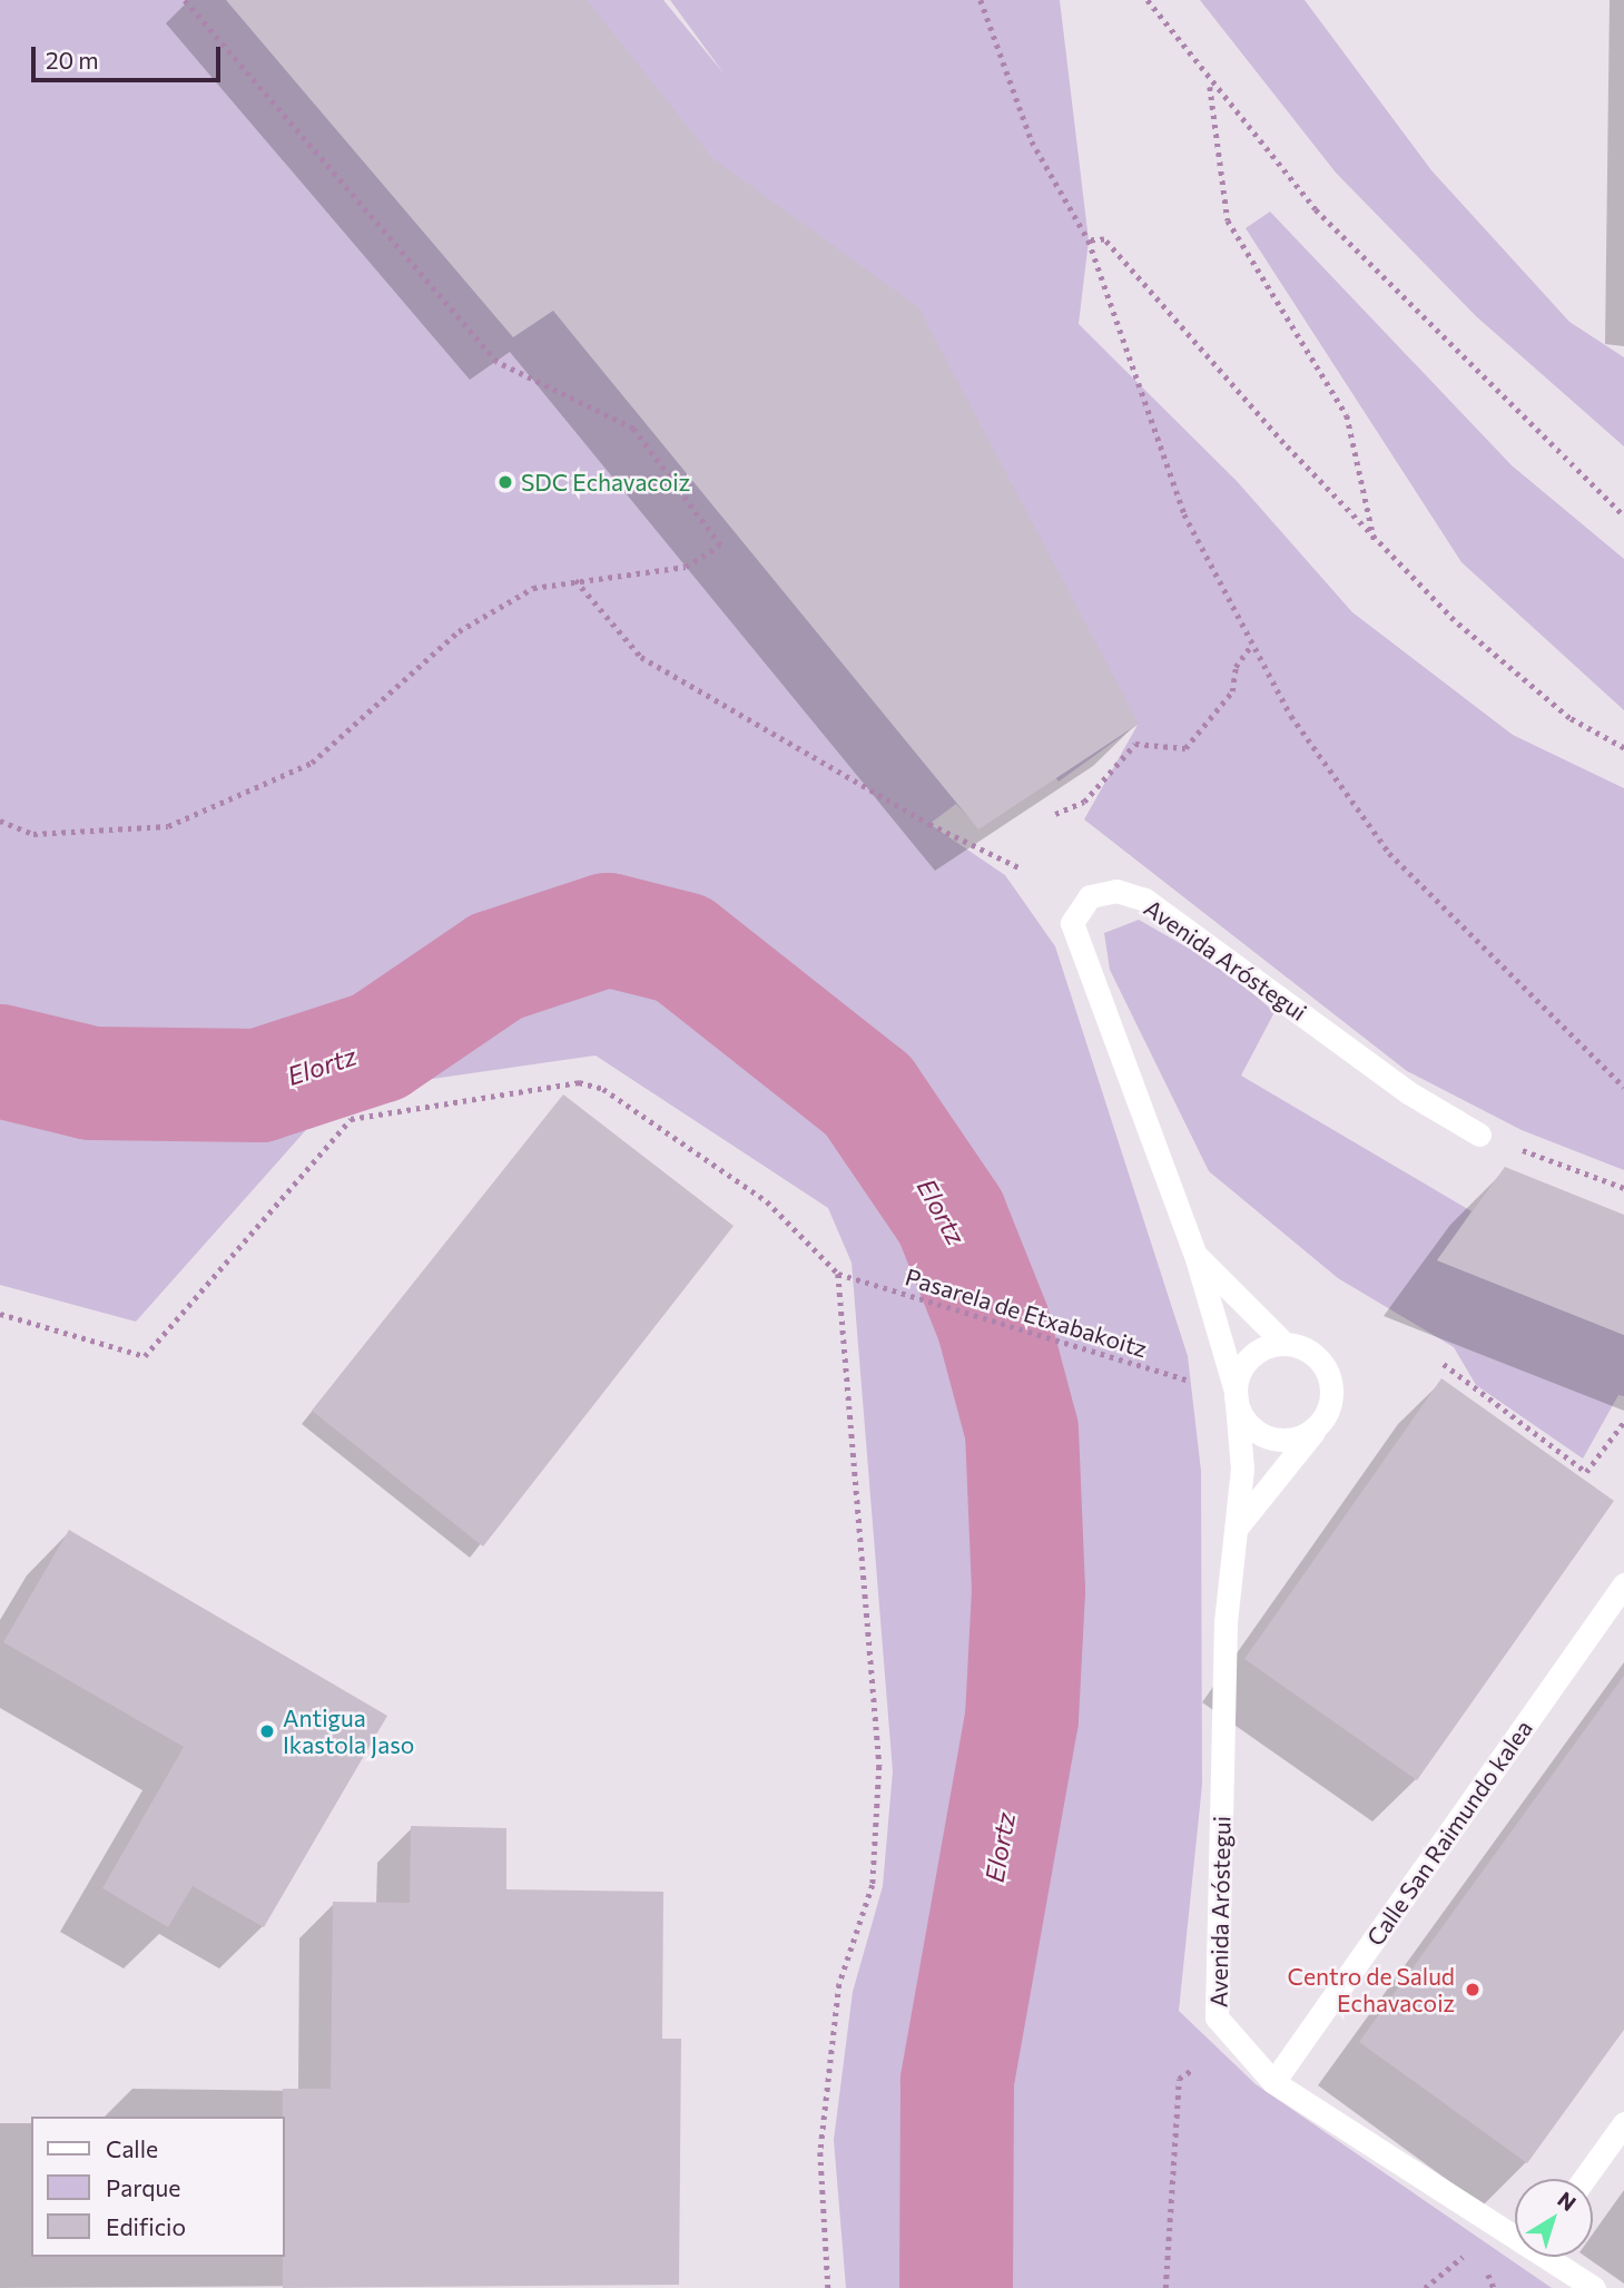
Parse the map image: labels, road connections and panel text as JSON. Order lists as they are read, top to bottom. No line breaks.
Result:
{"streets":{"street":["Avenida Aróstegui","Calle San Raimundo kalea"],"path":["Pasarela de Etxabakoitz"]},"crossings":[["Avenida Aróstegui","Calle San Raimundo kalea"]],"water":["Elortz"],"places":["SDC Echavacoiz","Antigua Ikastola Jaso","Centro de Salud Echavacoiz"],"legend":["Calle","Parque","Edificio"],"scale_bar":"20 m","north":"top right"}
